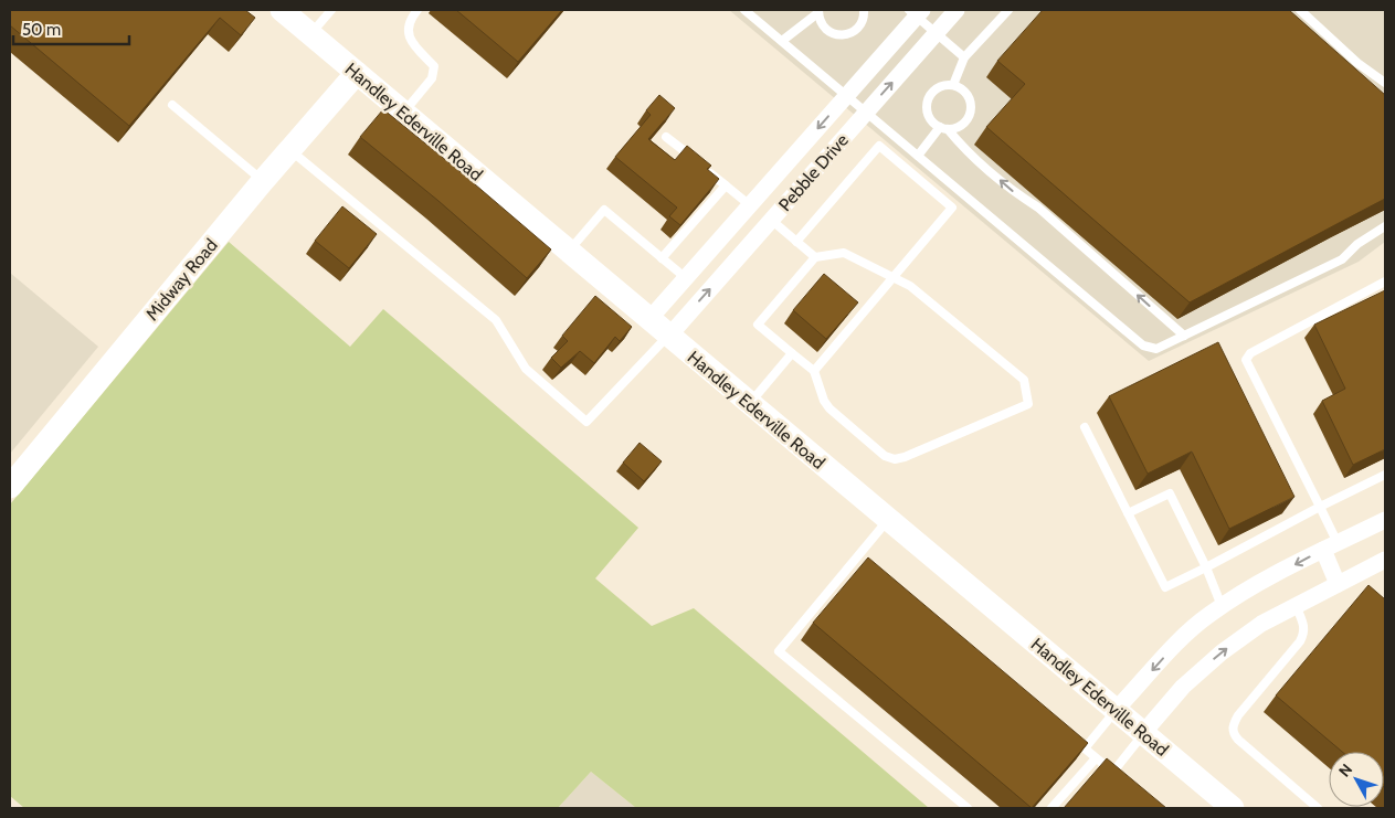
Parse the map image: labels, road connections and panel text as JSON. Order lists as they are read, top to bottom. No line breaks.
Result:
{"streets":{"main road":["Handley Ederville Road","Midway Road"],"street":["Pebble Drive"]},"crossings":[["Handley Ederville Road","Pebble Drive"],["Handley Ederville Road","Midway Road"]],"scale_bar":"50 m","north":"top left"}
